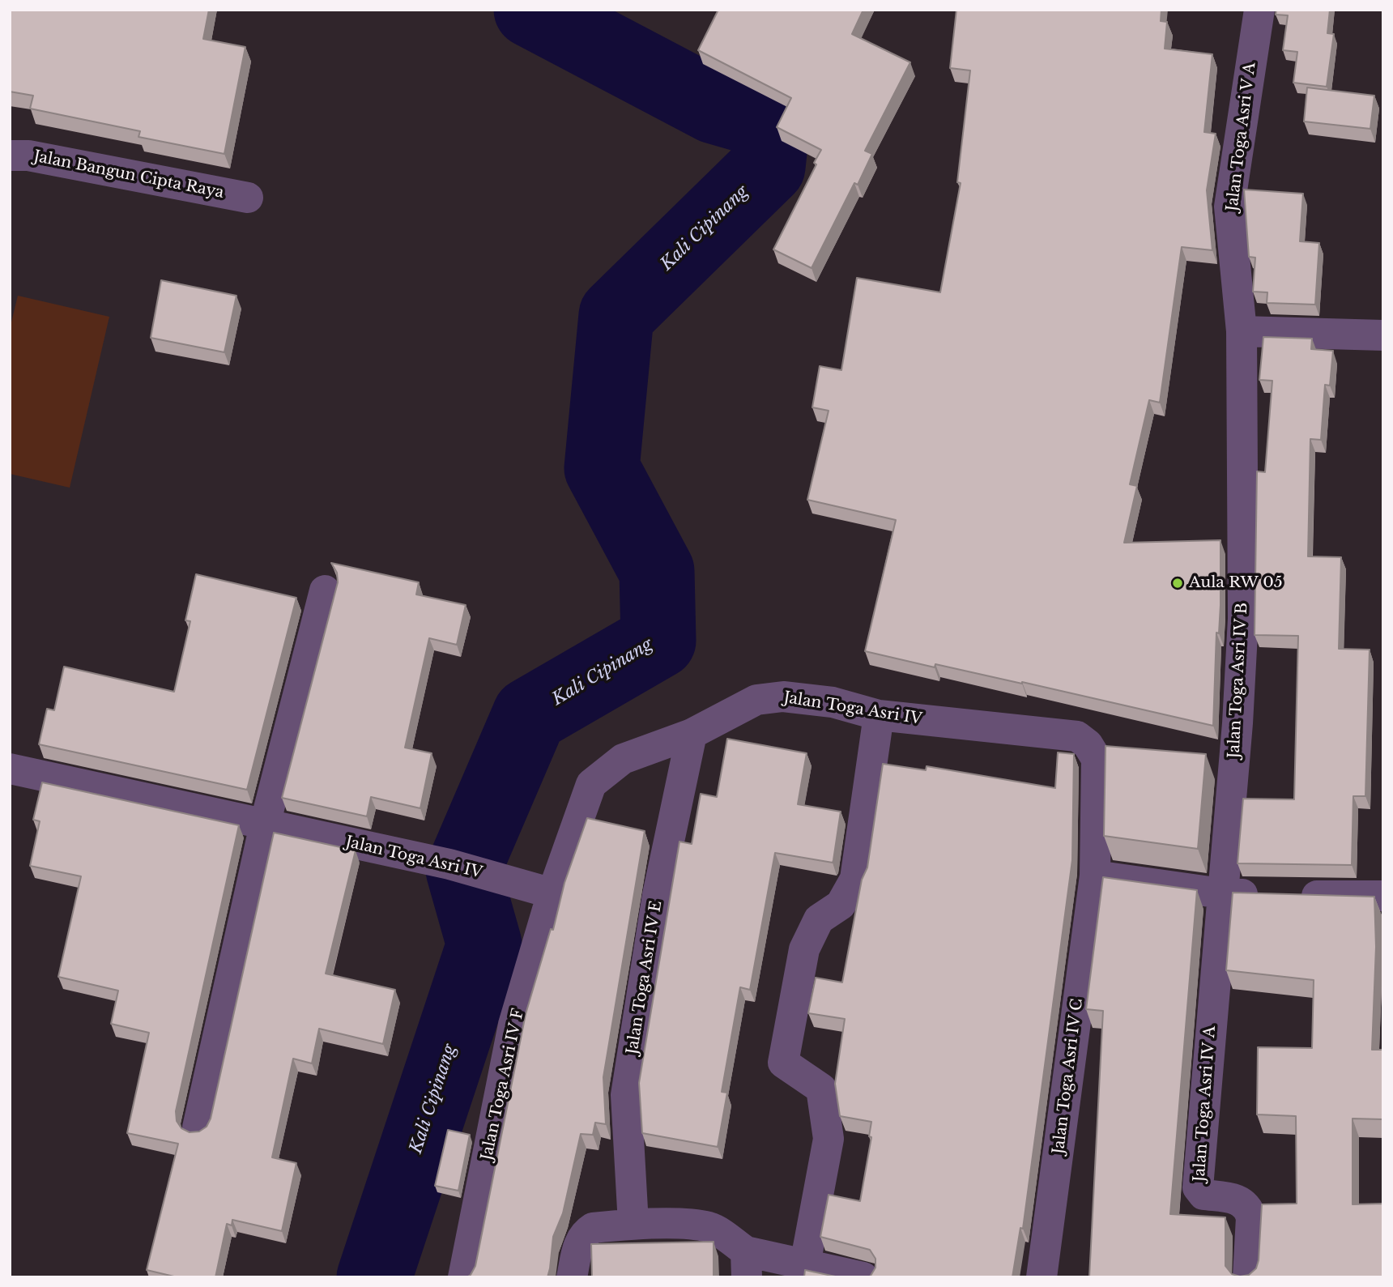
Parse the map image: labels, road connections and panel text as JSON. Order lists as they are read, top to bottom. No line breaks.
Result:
{"streets":{"street":["Jalan Toga Asri V A","Jalan Bangun Cipta Raya","Jalan Toga Asri IV B","Jalan Toga Asri IV","Jalan Toga Asri IV E","Jalan Toga Asri IV C","Jalan Toga Asri IV F","Jalan Toga Asri IV A"]},"crossings":[["Jalan Toga Asri V A","Jalan Toga Asri IV B"],["Jalan Toga Asri IV B","Jalan Toga Asri IV A"],["Jalan Toga Asri IV","Jalan Toga Asri IV E"],["Jalan Toga Asri IV","Jalan Toga Asri IV C"],["Jalan Toga Asri IV","Jalan Toga Asri IV F"]],"water":["Kali Cipinang"],"places":["Aula RW 05"]}
